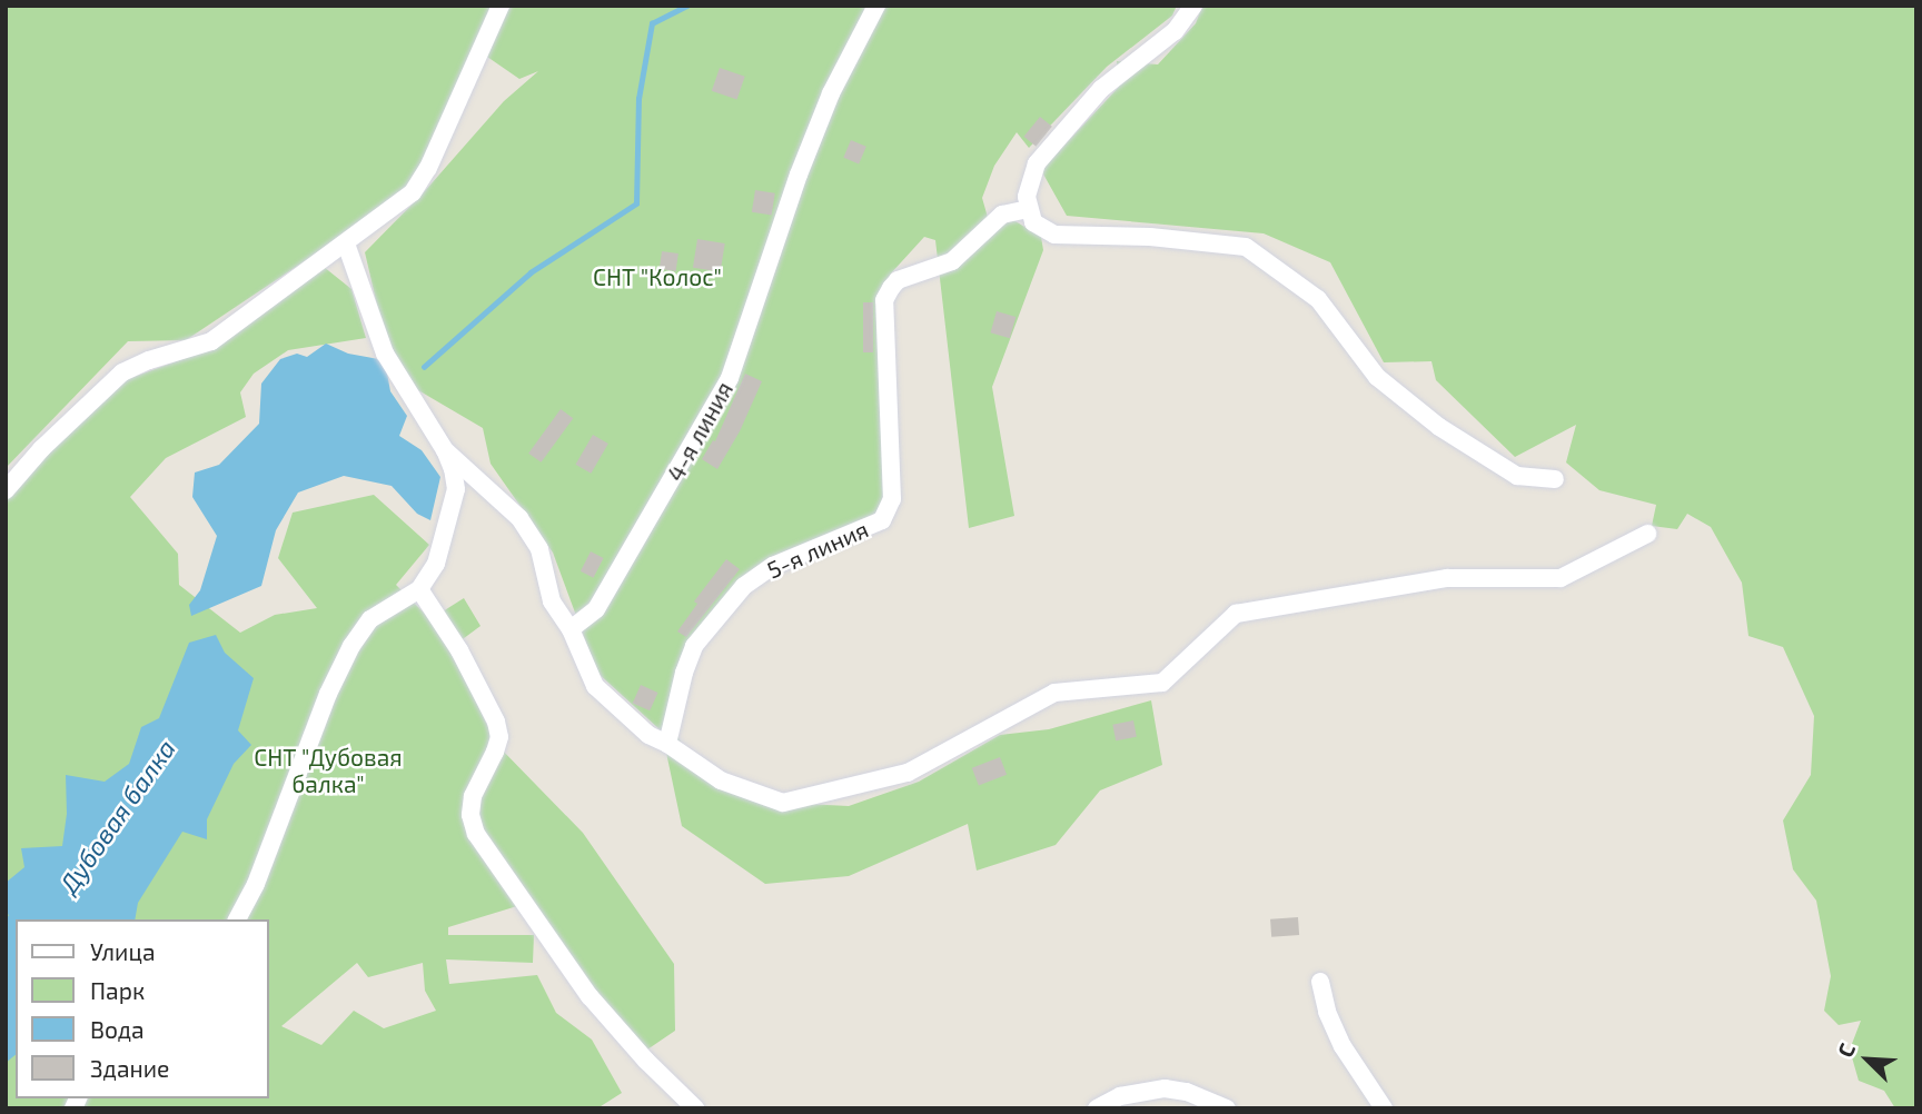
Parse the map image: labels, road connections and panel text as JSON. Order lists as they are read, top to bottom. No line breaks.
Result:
{"streets":{"street":["4-я линия","5-я линия"]},"water":["Дубовая балка"],"parks":["СНТ \"Колос\"","СНТ \"Дубовая балка\""],"legend":["Улица","Парк","Вода","Здание"],"north":"top left"}
